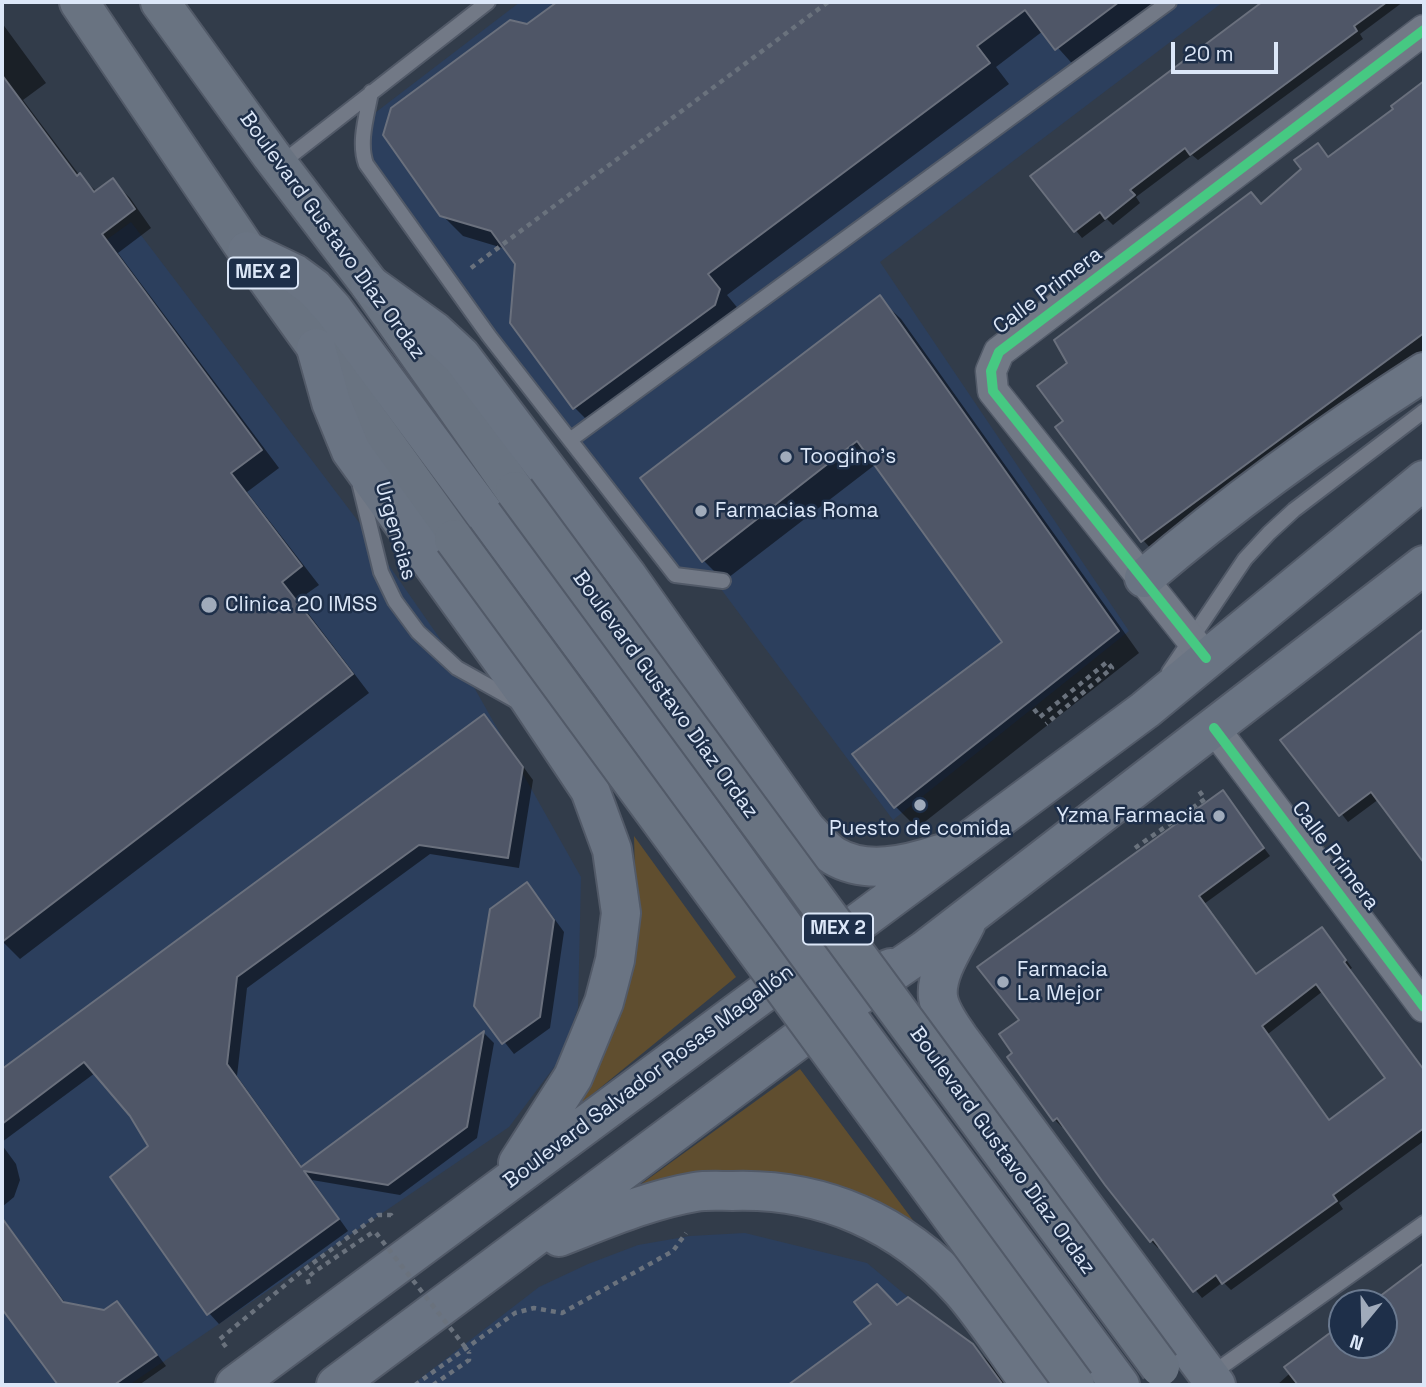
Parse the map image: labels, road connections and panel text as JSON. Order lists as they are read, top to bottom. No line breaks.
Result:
{"streets":{"highway":["Boulevard Salvador Rosas Magallón"],"main road":["Boulevard Gustavo Díaz Ordaz","MEX 2"],"street":["Calle Primera"],"lane":["Urgencias"]},"crossings":[["Calle Primera","Boulevard Salvador Rosas Magallón"]],"places":["Toogino's","Farmacias Roma","Clinica 20 IMSS","Puesto de comida","Yzma Farmacia","Farmacia La Mejor"],"scale_bar":"20 m","north":"bottom"}
